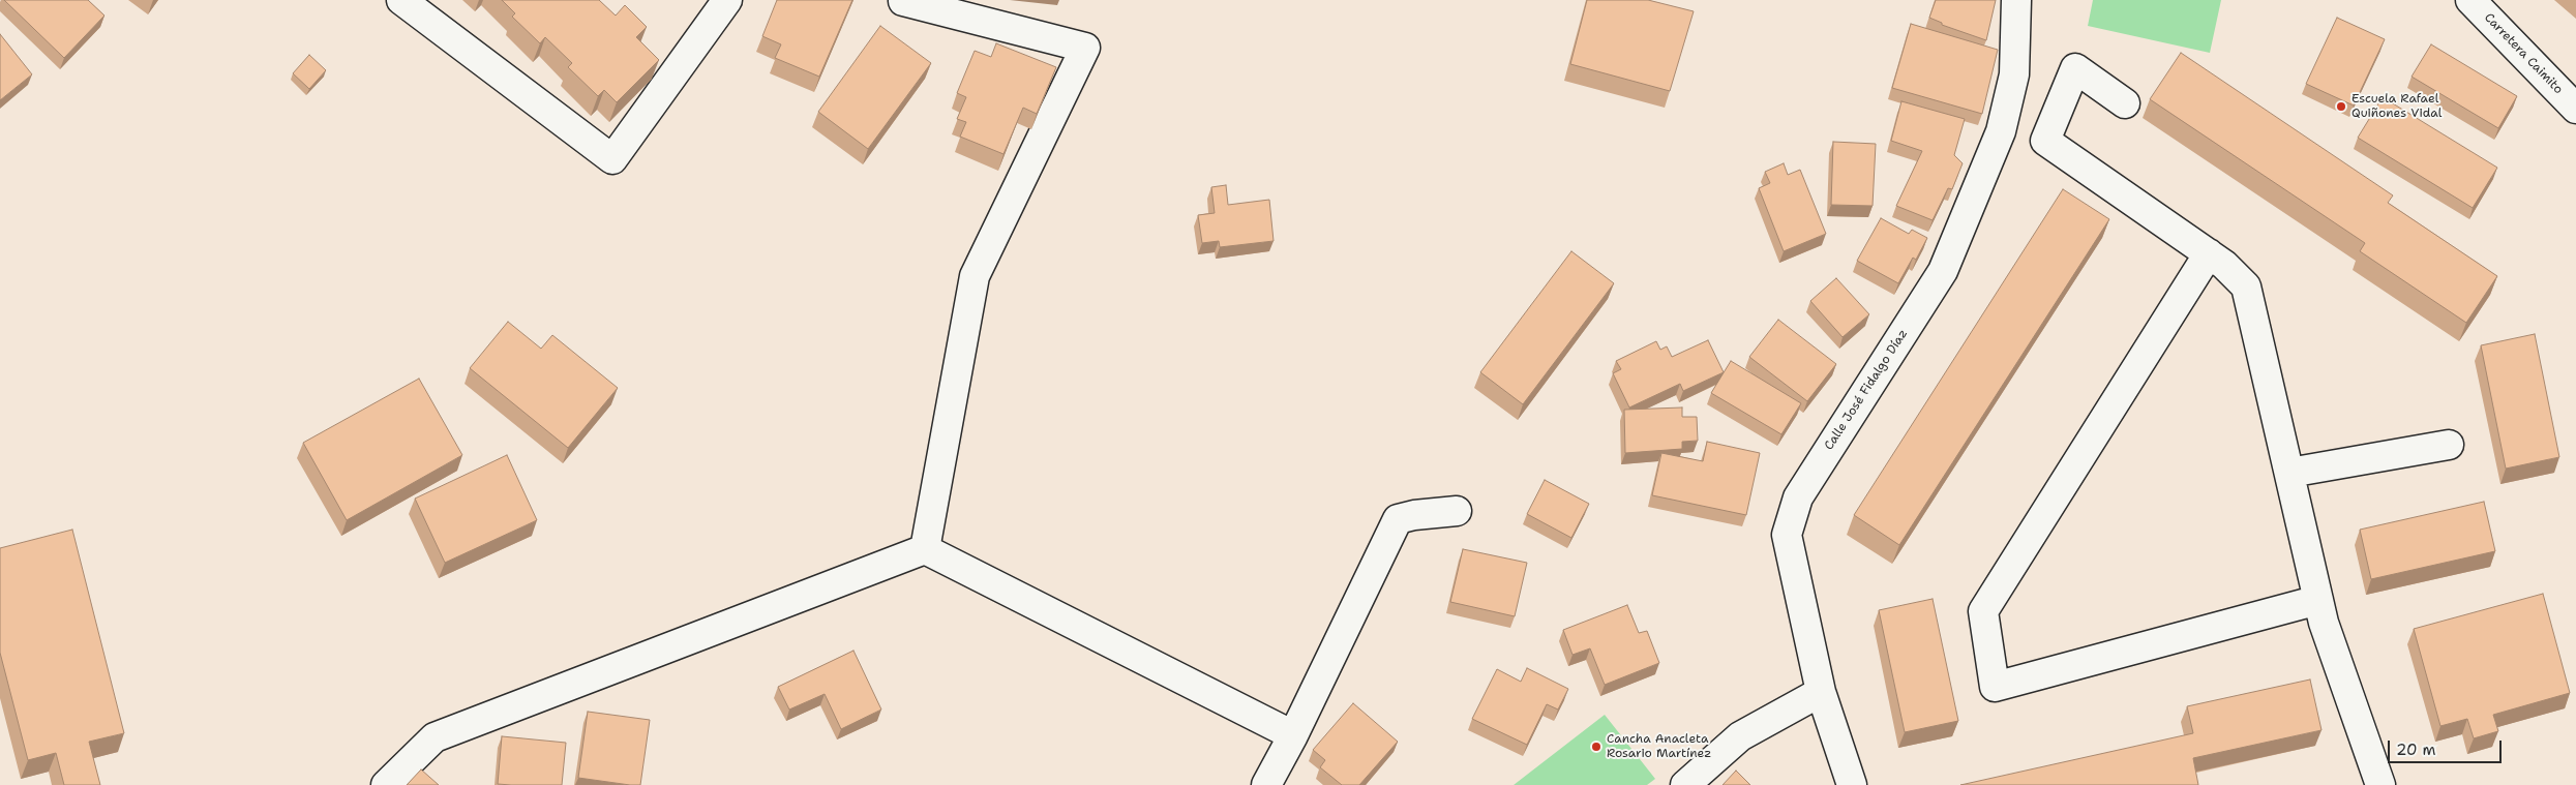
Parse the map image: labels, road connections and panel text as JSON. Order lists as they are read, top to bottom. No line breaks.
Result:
{"streets":{"street":["Carretera Caimito","Calle José Fidalgo Díaz"]},"places":["Escuela Rafael Quiñones Vidal","Cancha Anacleta Rosario Martínez"],"scale_bar":"20 m"}
